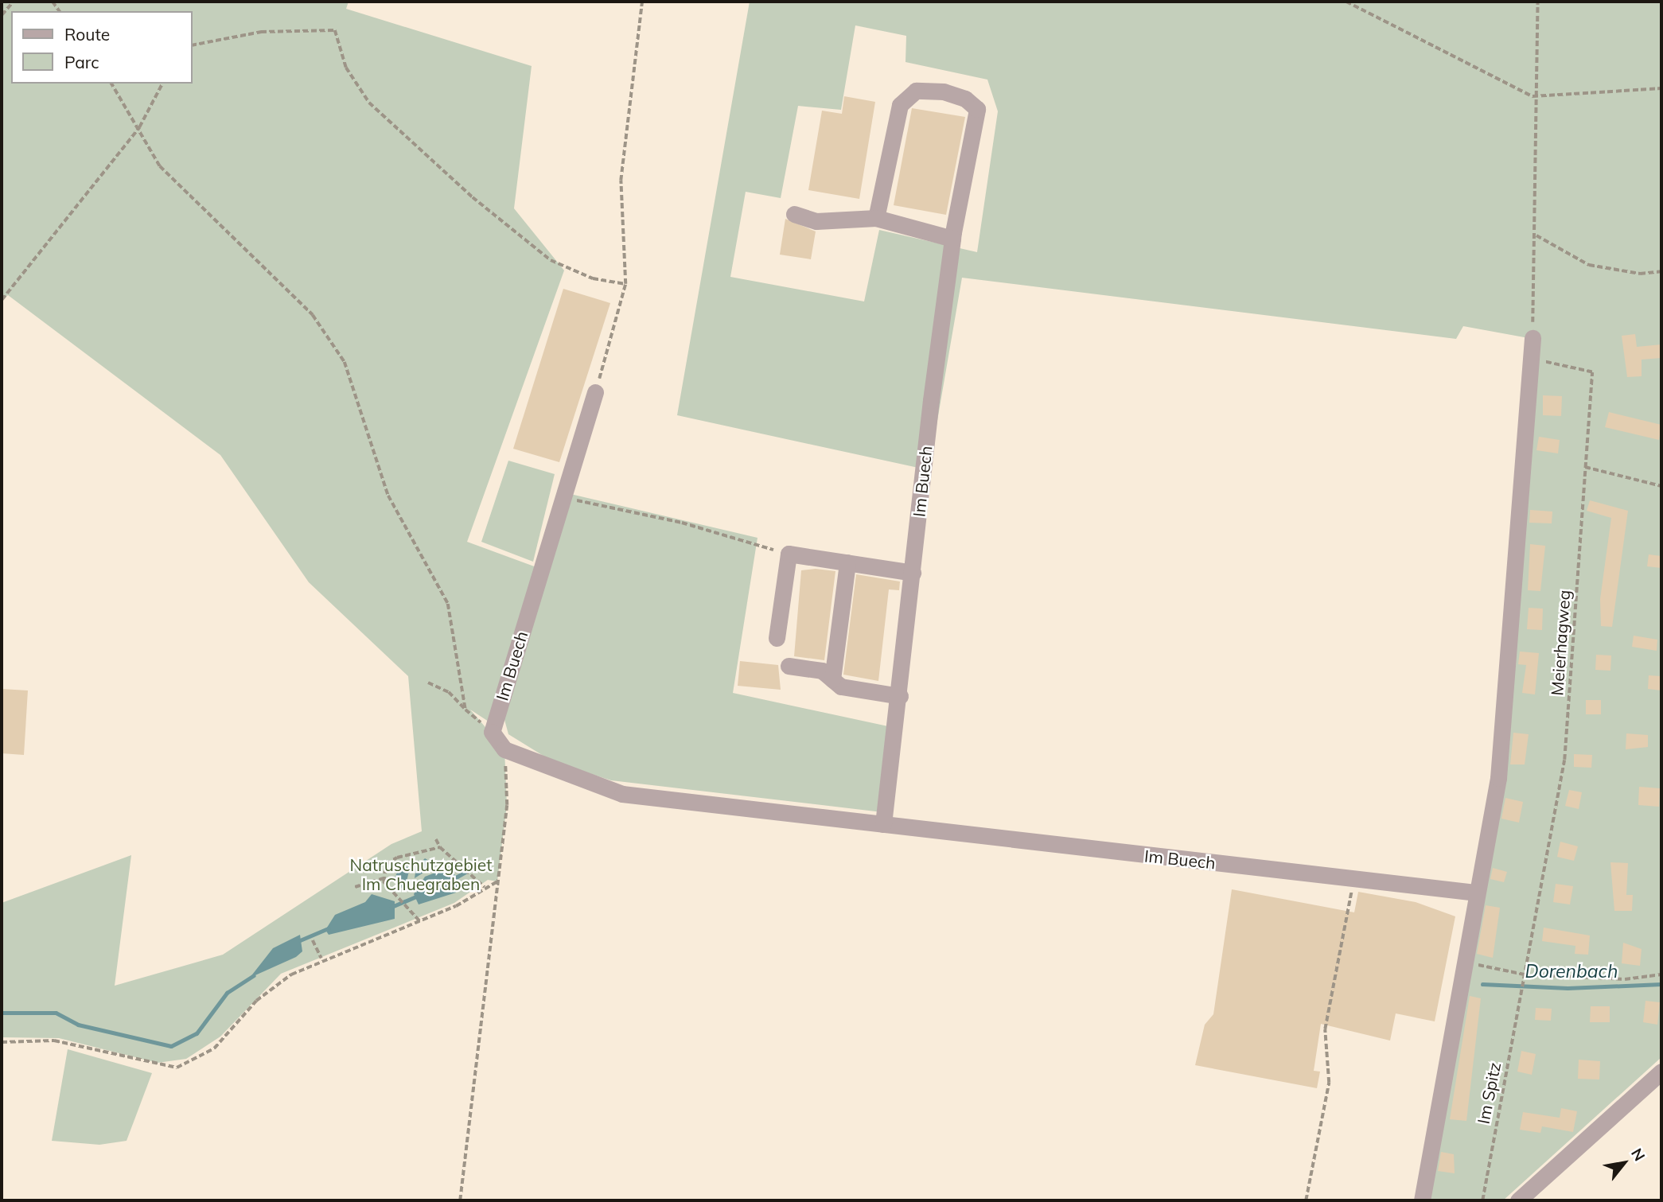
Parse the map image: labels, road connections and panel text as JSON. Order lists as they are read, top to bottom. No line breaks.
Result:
{"streets":{"street":["Im Buech"],"path":["Meierhagweg","Im Spitz"]},"crossings":[["Meierhagweg","Im Spitz"]],"water":["Dorenbach"],"parks":["Natruschutzgebiet Im Chuegraben"],"legend":["Route","Parc"],"north":"top right"}
